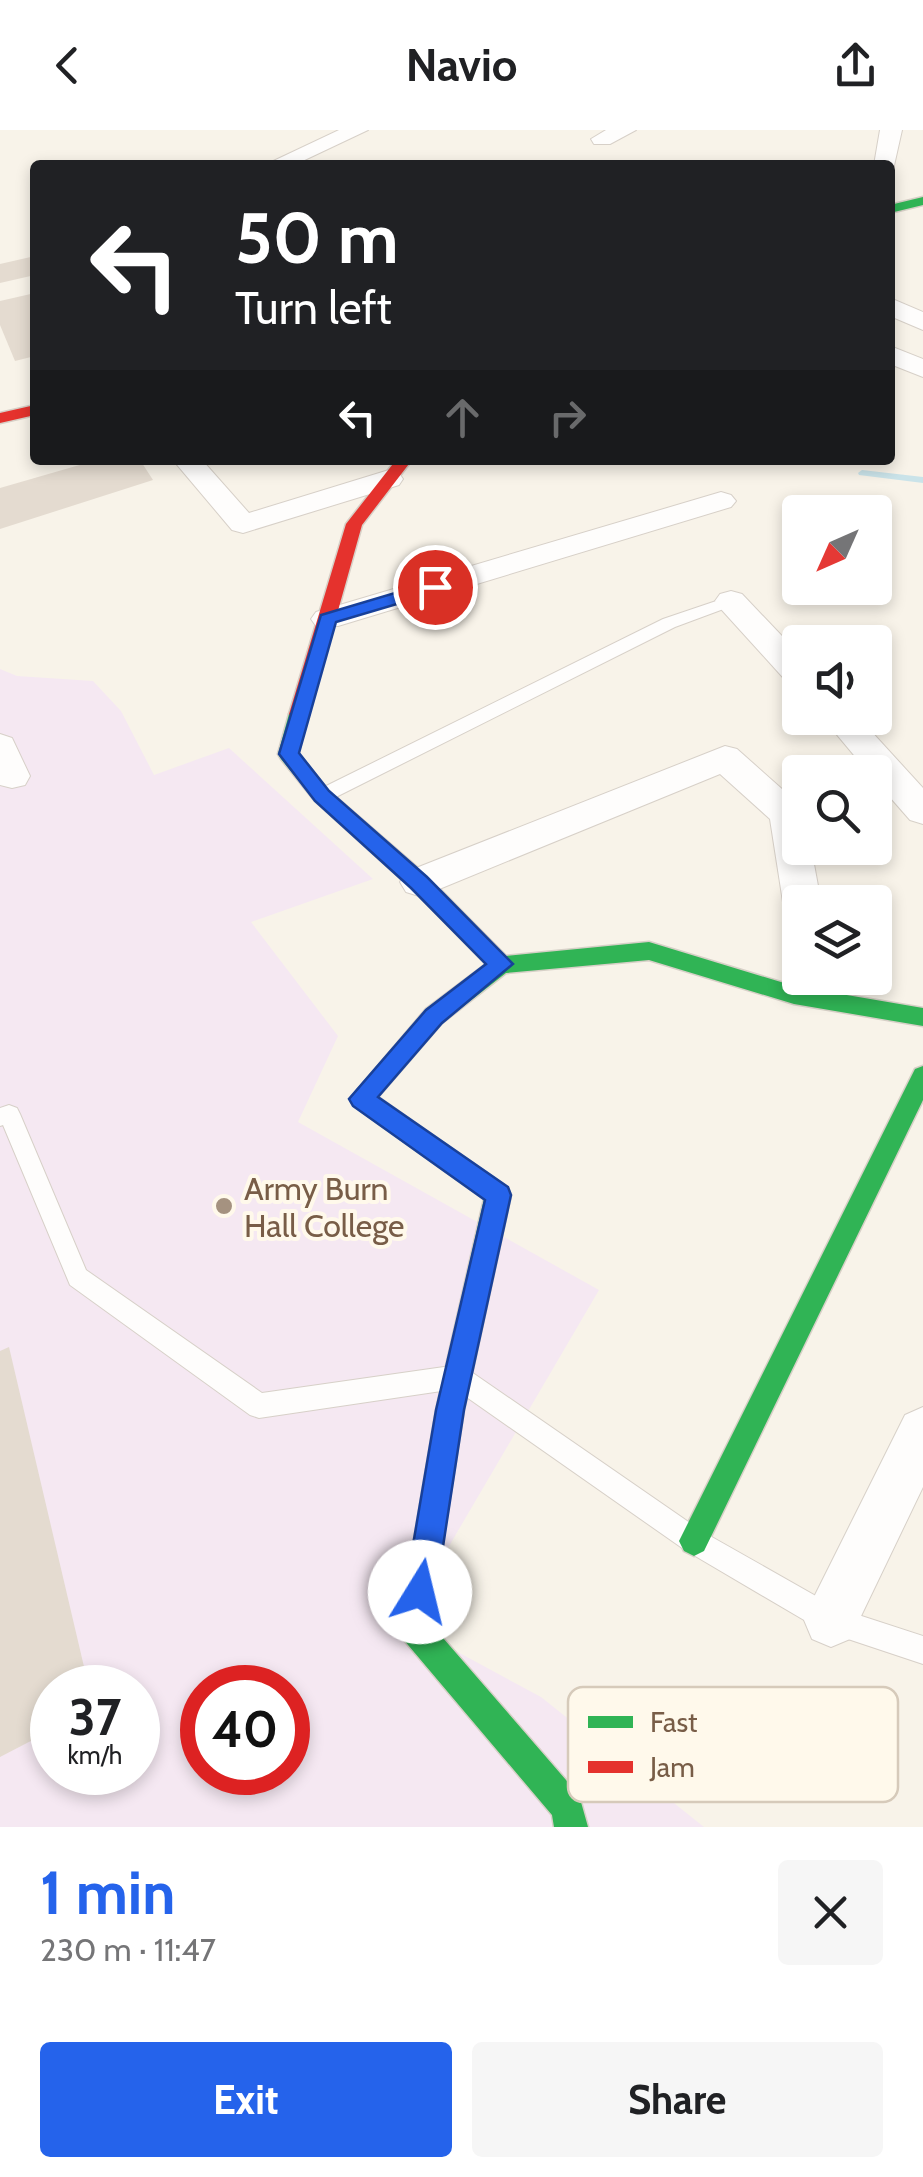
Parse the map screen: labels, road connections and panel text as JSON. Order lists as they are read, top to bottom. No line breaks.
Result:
{"places":["Army Burn Hall College"],"legend":["Fast","Jam"],"north":"bottom left","page":{"header":"Navio","turn":["50 m","Turn left"],"speed":"37 km/h","limit":"40","heading":["1 min","230 m · 11:47"],"buttons":["Exit","Share"]}}
